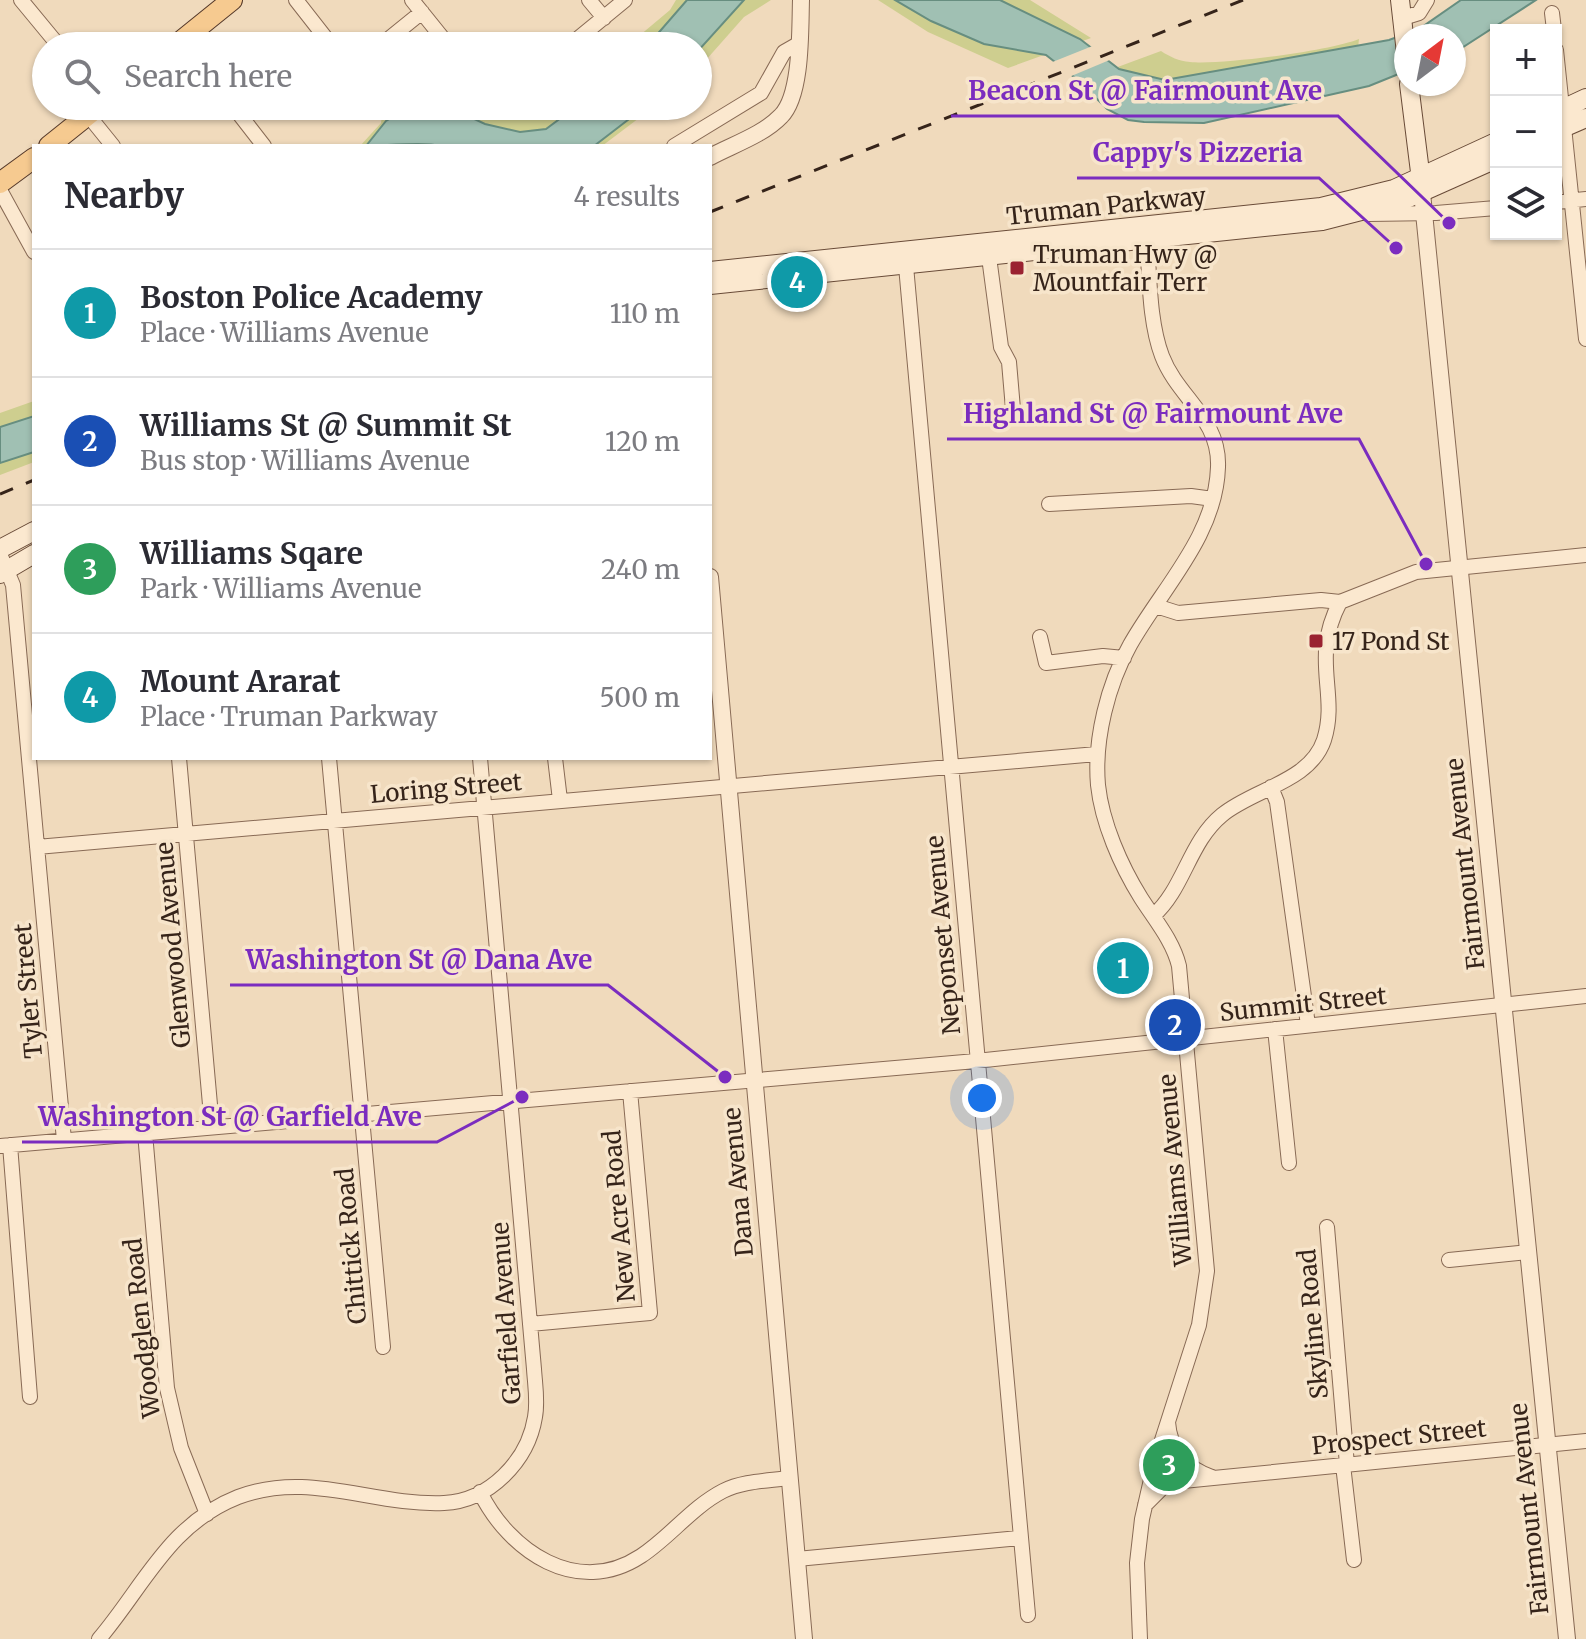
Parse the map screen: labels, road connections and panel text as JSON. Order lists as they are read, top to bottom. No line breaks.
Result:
{"streets":{"main road":["Truman Parkway","Fairmount Avenue"],"street":["Loring Street","Neponset Avenue","Glenwood Avenue","Tyler Street","Summit Street","Williams Avenue","Dana Avenue","New Acre Road","Chittick Road","Garfield Avenue","Skyline Road","Woodglen Road","Prospect Street"]},"crossings":[["Truman Parkway","Fairmount Avenue"],["Truman Parkway","Neponset Avenue"],["Truman Parkway","Williams Avenue"],["Loring Street","Neponset Avenue"],["Loring Street","Glenwood Avenue"],["Loring Street","Tyler Street"],["Loring Street","Williams Avenue"],["Loring Street","Dana Avenue"],["Loring Street","Chittick Road"],["Loring Street","Garfield Avenue"],["Fairmount Avenue","Summit Street"],["Fairmount Avenue","Prospect Street"],["Neponset Avenue","Summit Street"],["Glenwood Avenue","Summit Street"],["Tyler Street","Summit Street"],["Summit Street","Williams Avenue"],["Summit Street","Dana Avenue"],["Summit Street","New Acre Road"],["Summit Street","Chittick Road"],["Summit Street","Garfield Avenue"],["Summit Street","Woodglen Road"],["Williams Avenue","Prospect Street"],["New Acre Road","Garfield Avenue"],["Garfield Avenue","Woodglen Road"],["Skyline Road","Prospect Street"]],"places":{"other":["Beacon St @ Fairmount Ave","Cappy's Pizzeria","Highland St @ Fairmount Ave","Washington St @ Dana Ave","Washington St @ Garfield Ave"],"transit":["Truman Hwy @ Mountfair Terr","17 Pond St"]},"north":"top right","page":{"map_buttons":["+","−"],"search":"Search here","heading":["Nearby","4 results"],"list":[{"mark":"1","name":"Boston Police Academy","note":"Place · Williams Avenue","value":"110 m"},{"mark":"2","name":"Williams St @ Summit St","note":"Bus stop · Williams Avenue","value":"120 m"},{"mark":"3","name":"Williams Sqare","note":"Park · Williams Avenue","value":"240 m"},{"mark":"4","name":"Mount Ararat","note":"Place · Truman Parkway","value":"500 m"}],"pins":["4","1","2","3"]}}
